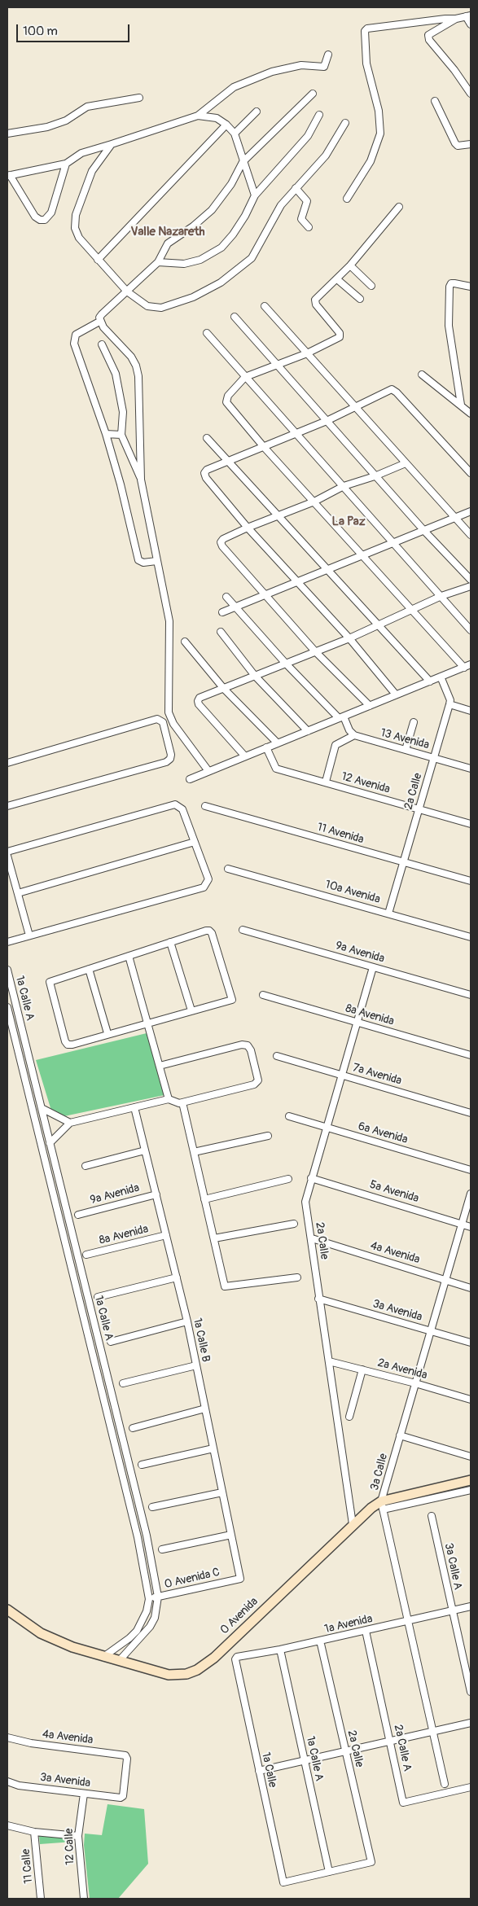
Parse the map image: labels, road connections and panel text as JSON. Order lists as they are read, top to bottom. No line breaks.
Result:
{"streets":{"street":["13 Avenida","12 Avenida","2a Calle","11 Avenida","10a Avenida","9a Avenida","1a Calle A","8a Avenida","7a Avenida","6a Avenida","5a Avenida","4a Avenida","3a Avenida","1a Calle B","2a Avenida","3a Calle","3a Calle A","0 Avenida C","0 Avenida","1a Avenida","2a Calle A","1a Calle","12 Calle","11 Calle"]},"crossings":[["13 Avenida","2a Calle"],["12 Avenida","2a Calle"],["2a Calle","11 Avenida"],["2a Calle","10a Avenida"],["2a Calle","9a Avenida"],["2a Calle","1a Calle A"],["2a Calle","8a Avenida"],["2a Calle","7a Avenida"],["2a Calle","6a Avenida"],["2a Calle","5a Avenida"],["2a Calle","4a Avenida"],["2a Calle","3a Avenida"],["2a Calle","2a Avenida"],["2a Calle","0 Avenida"],["2a Calle","1a Avenida"],["2a Calle","1a Calle"],["9a Avenida","1a Calle B"],["1a Calle A","0 Avenida C"],["1a Calle A","0 Avenida"],["1a Calle A","1a Avenida"],["1a Calle A","1a Calle"],["8a Avenida","1a Calle B"],["5a Avenida","3a Calle"],["4a Avenida","3a Avenida"],["4a Avenida","3a Calle"],["3a Avenida","3a Calle"],["3a Avenida","12 Calle"],["1a Calle B","0 Avenida C"],["2a Avenida","3a Calle"],["3a Calle","0 Avenida"],["3a Calle","1a Avenida"],["3a Calle A","1a Avenida"],["1a Avenida","2a Calle A"],["1a Avenida","1a Calle"]],"districts":["Valle Nazareth","La Paz"],"scale_bar":"100 m"}
